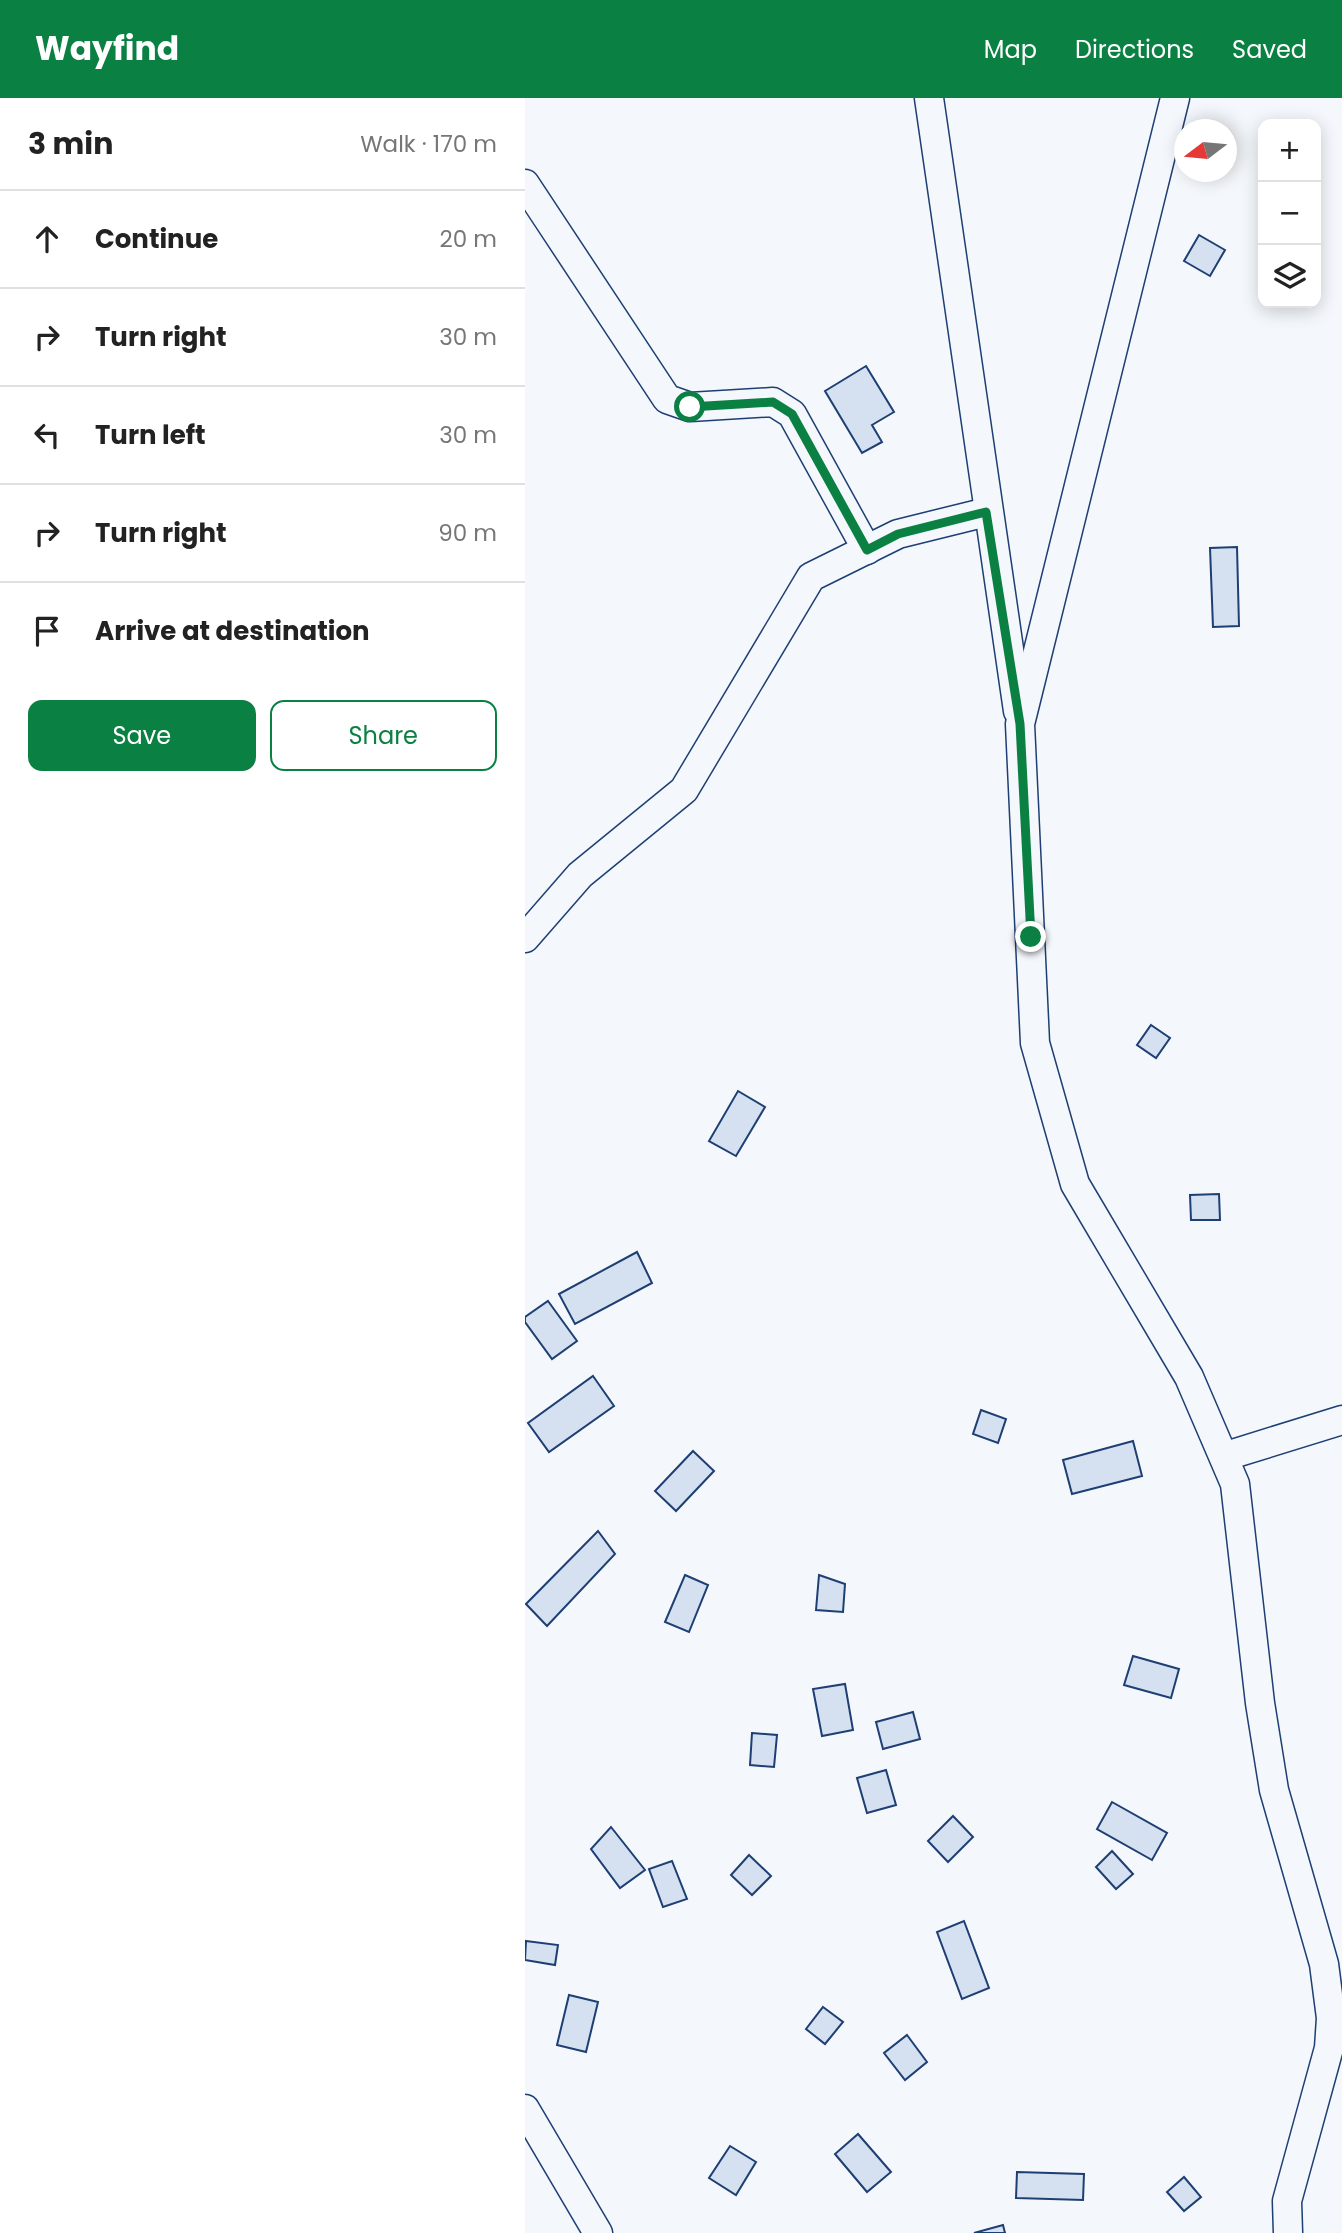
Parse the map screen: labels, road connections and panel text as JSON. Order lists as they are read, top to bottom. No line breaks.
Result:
{"north":"left","page":{"header":"Wayfind","nav":["Map","Directions","Saved"],"heading":["3 min","Walk · 170 m"],"map_buttons":["+","−"],"list":[["Continue","20 m"],["Turn right","30 m"],["Turn left","30 m"],["Turn right","90 m"],"Arrive at destination"],"buttons":["Save","Share"]}}
